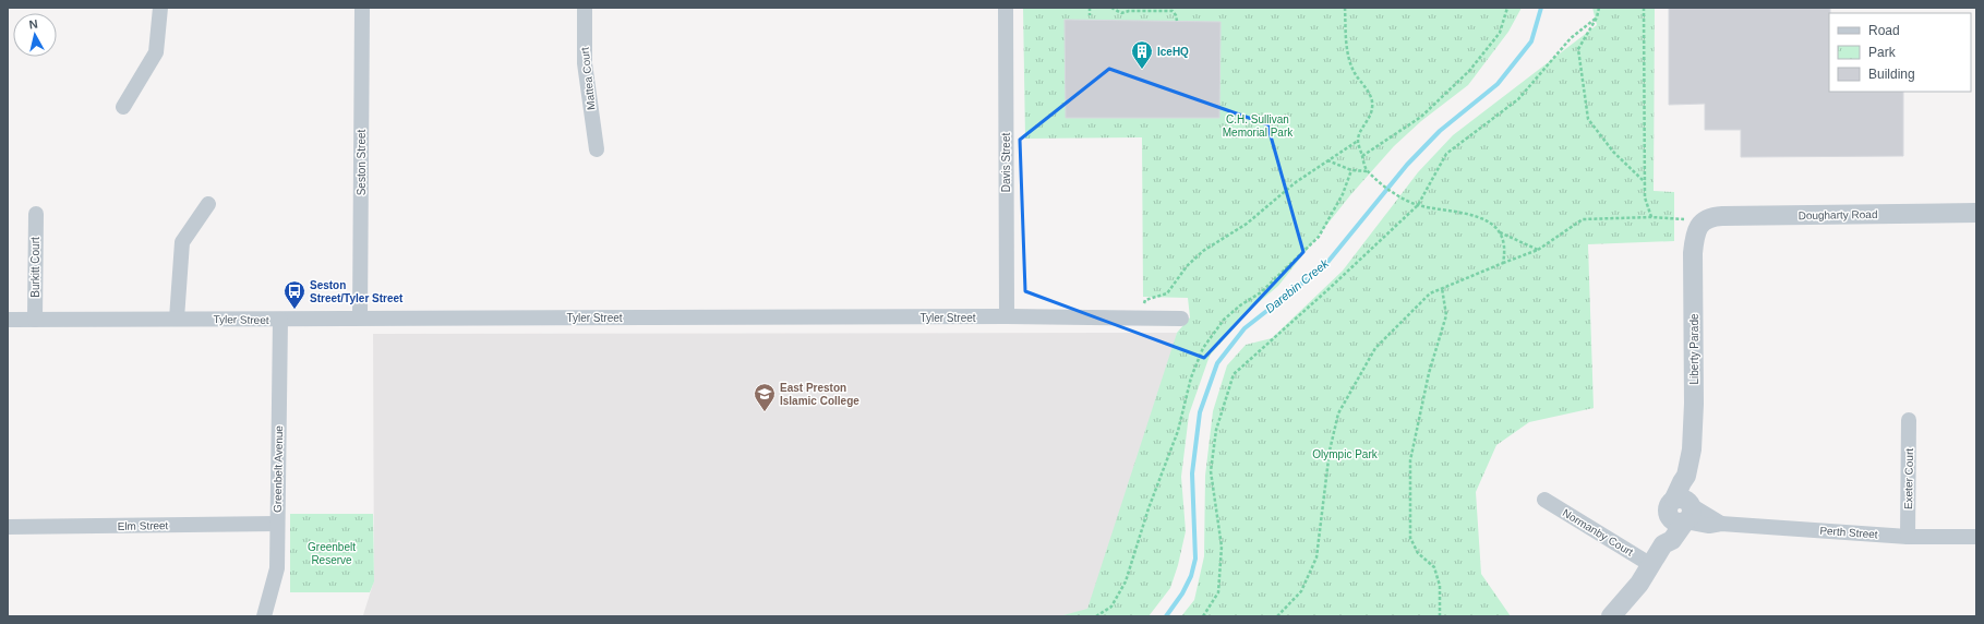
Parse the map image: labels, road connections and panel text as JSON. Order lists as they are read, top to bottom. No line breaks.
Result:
{"streets":{"street":["Mattea Court","Seston Street","Davis Street","Dougharty Road","Burkitt Court","Tyler Street","Liberty Parade","Greenbelt Avenue","Exeter Court","Elm Street","Normanby Court","Perth Street"]},"crossings":[["Seston Street","Tyler Street"],["Davis Street","Tyler Street"],["Dougharty Road","Liberty Parade"],["Burkitt Court","Tyler Street"],["Tyler Street","Greenbelt Avenue"],["Liberty Parade","Perth Street"],["Greenbelt Avenue","Elm Street"],["Exeter Court","Perth Street"]],"water":["Darebin Creek"],"parks":["C.H. Sullivan Memorial Park","Olympic Park","Greenbelt Reserve"],"places":{"building":["IceHQ"],"bus stop":["Seston Street/Tyler Street"],"school or university":["East Preston Islamic College"]},"legend":["Road","Park","Building"],"north":"top"}
